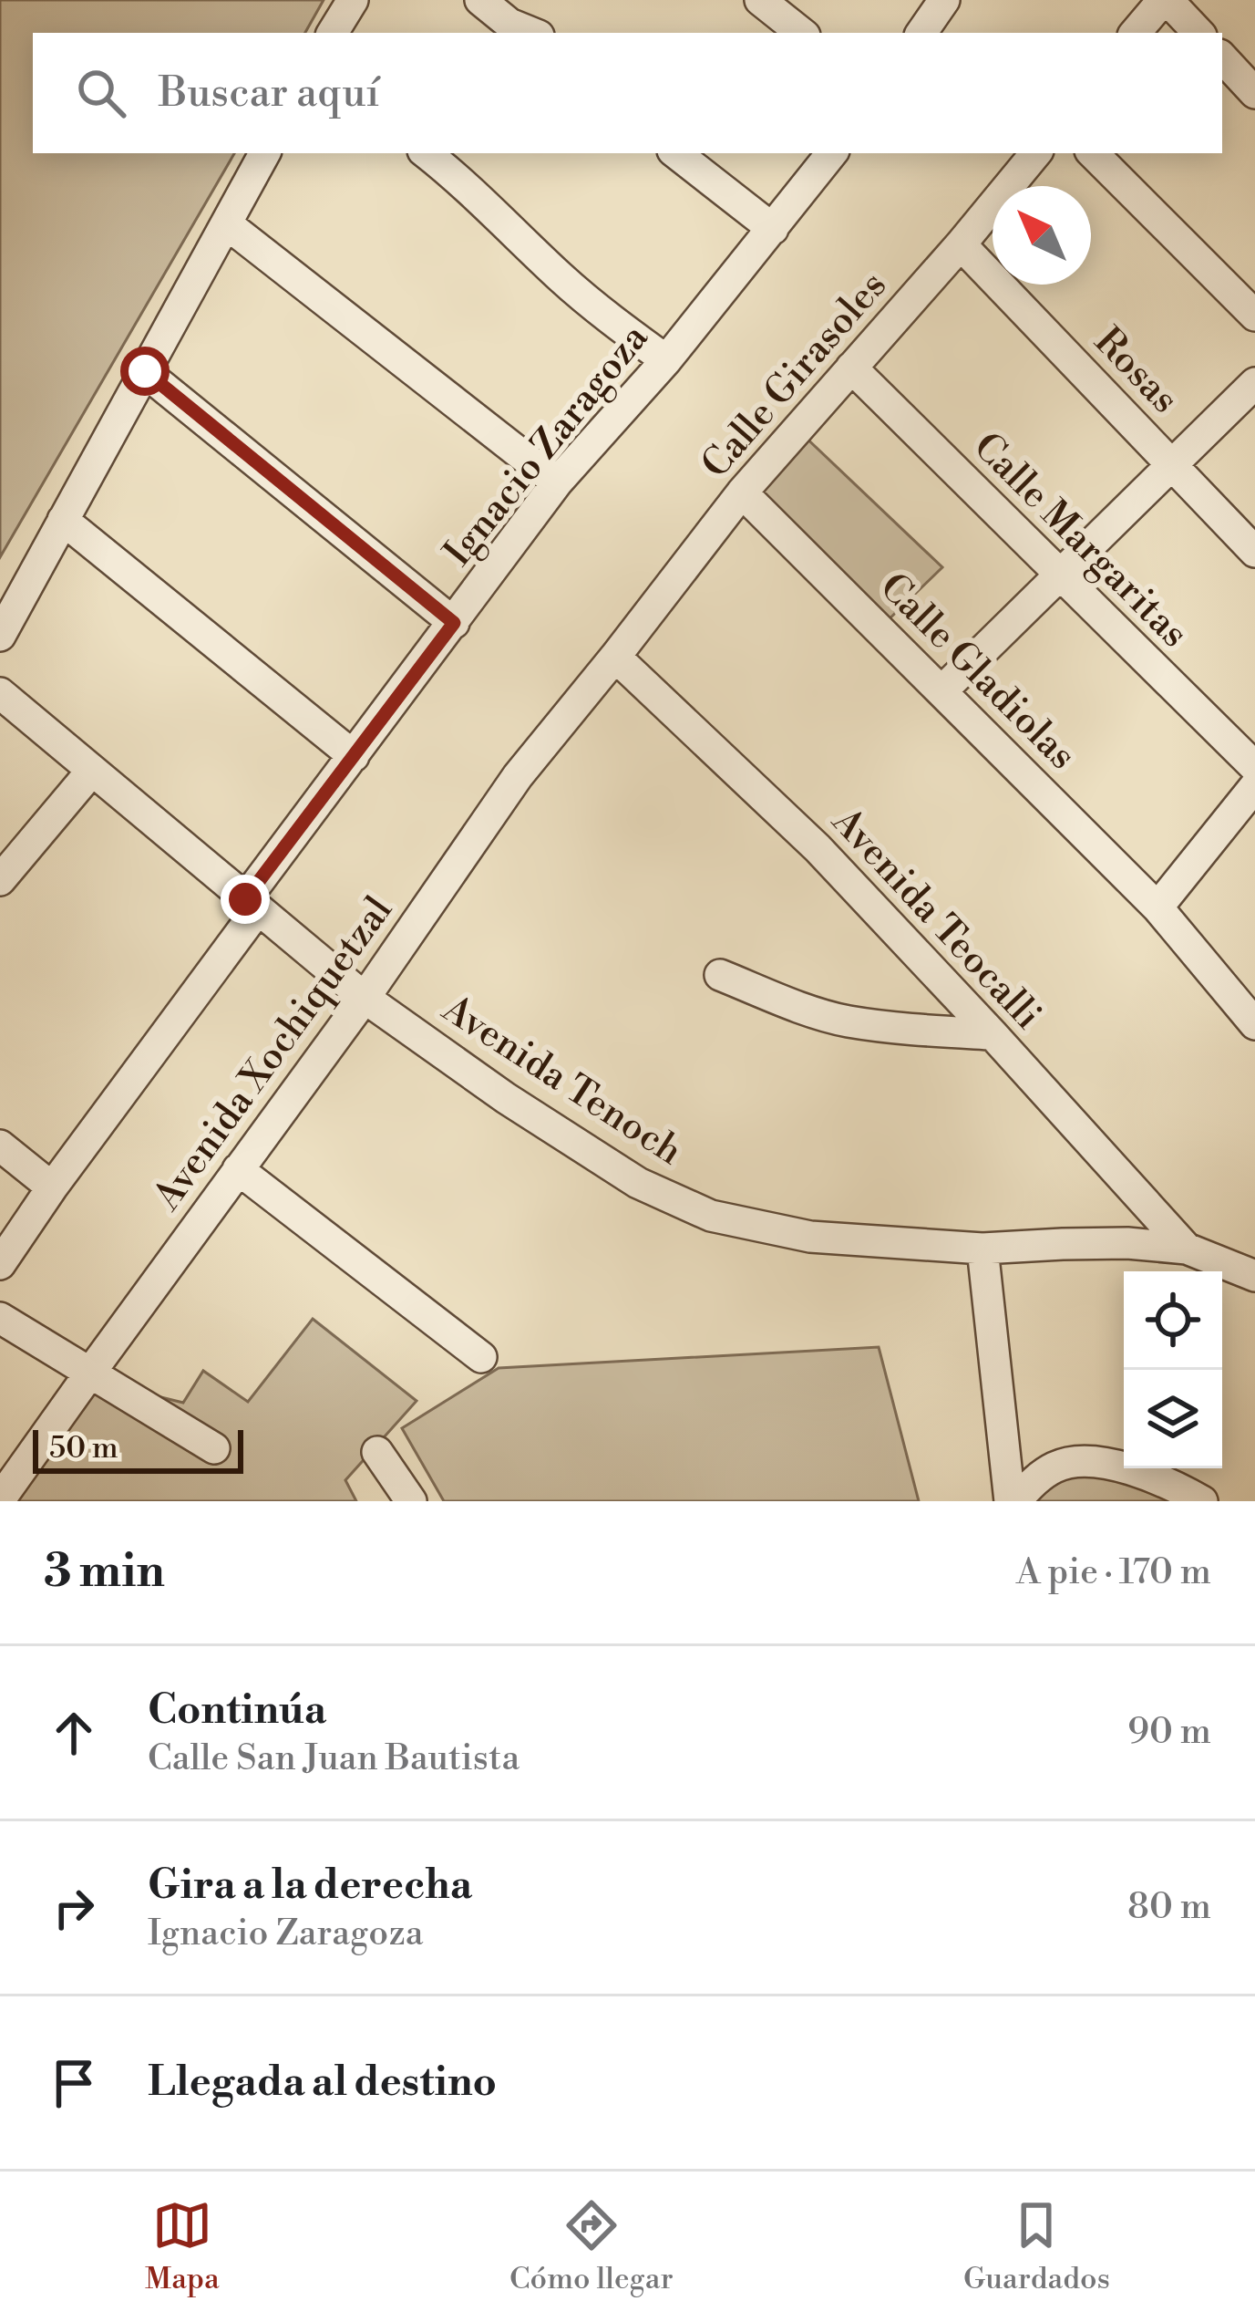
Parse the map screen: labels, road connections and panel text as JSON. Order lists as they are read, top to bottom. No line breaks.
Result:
{"streets":{"street":["Rosas","Calle Girasoles","Ignacio Zaragoza","Calle Margaritas","Calle Gladiolas","Avenida Teocalli","Avenida Xochiquetzal","Avenida Tenoch"]},"crossings":[["Rosas","Calle Girasoles"],["Calle Girasoles","Calle Margaritas"],["Calle Girasoles","Calle Gladiolas"],["Calle Girasoles","Avenida Teocalli"],["Calle Girasoles","Avenida Xochiquetzal"],["Ignacio Zaragoza","Avenida Tenoch"],["Avenida Teocalli","Avenida Xochiquetzal"],["Avenida Teocalli","Avenida Tenoch"],["Avenida Xochiquetzal","Avenida Tenoch"]],"scale_bar":"50 m","north":"top left","page":{"search":"Buscar aquí","scale":"50 m","heading":["3 min","A pie · 170 m"],"list":[["Continúa","Calle San Juan Bautista","90 m"],["Gira a la derecha","Ignacio Zaragoza","80 m"],"Llegada al destino"],"nav":["Mapa","Cómo llegar","Guardados"]}}
